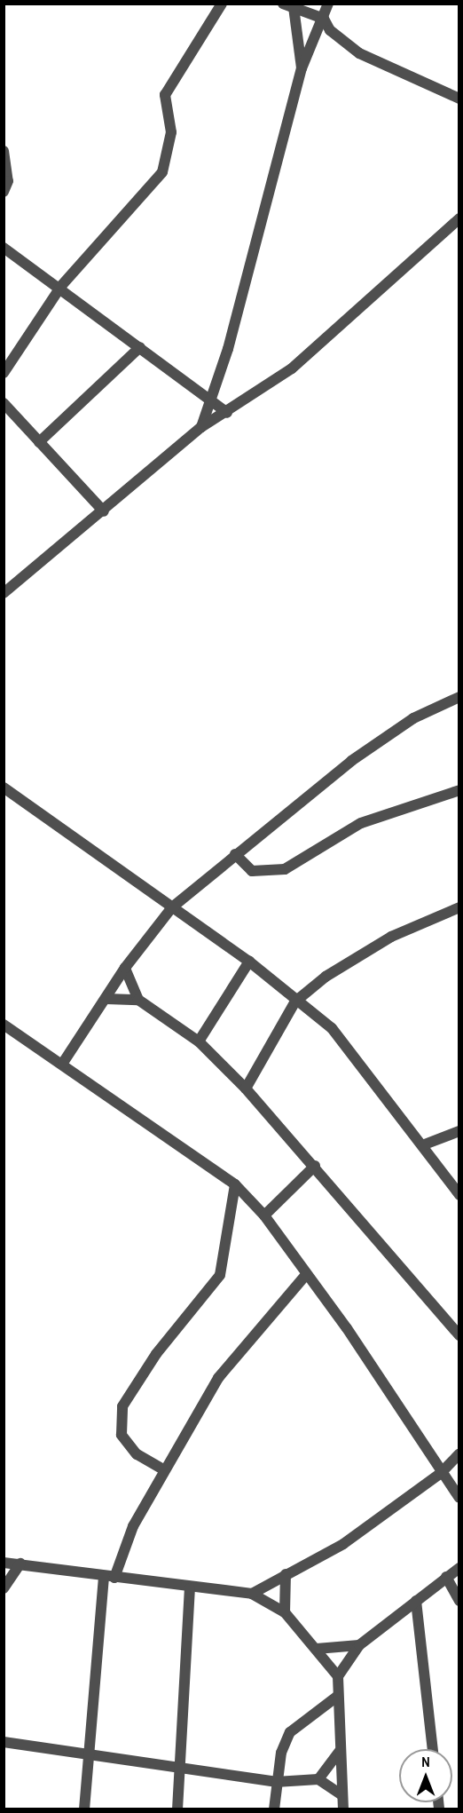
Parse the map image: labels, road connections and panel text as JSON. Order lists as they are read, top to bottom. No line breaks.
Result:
{"north":"top"}
